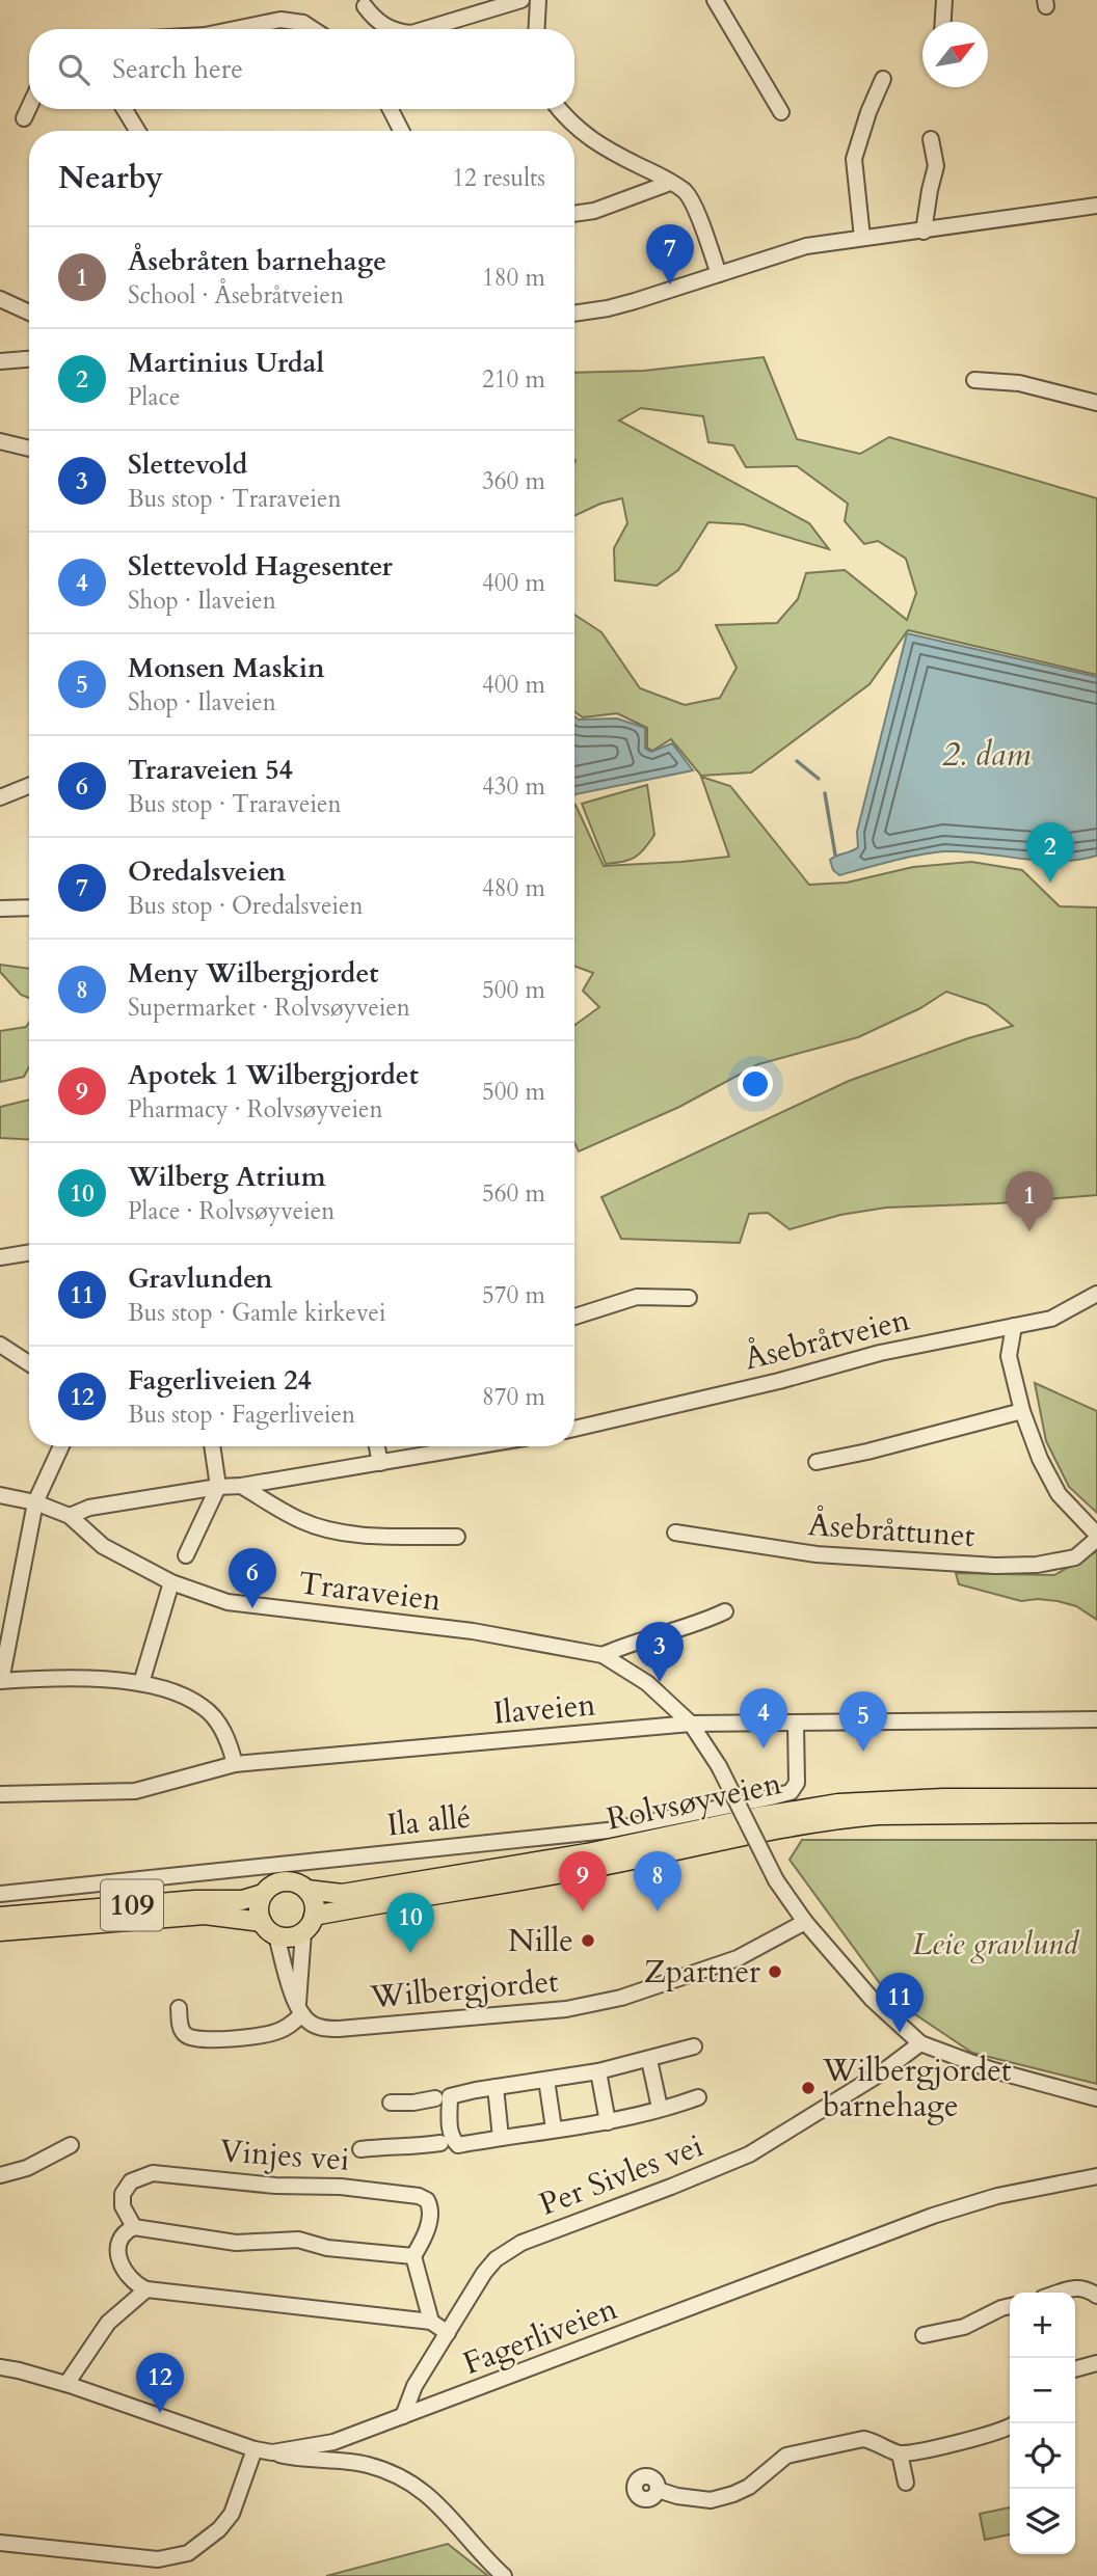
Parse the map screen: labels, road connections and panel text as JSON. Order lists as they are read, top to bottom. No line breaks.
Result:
{"streets":{"main road":["Rolvsøyveien","109"],"street":["Åsebråtveien","Åsebråttunet","Traraveien","Ilaveien","Ila allé","Wilbergjordet","Vinjes vei","Per Sivles vei","Fagerliveien"]},"crossings":[["Traraveien","Ilaveien"],["Traraveien","Wilbergjordet"],["Traraveien","Per Sivles vei"],["Ilaveien","Ila allé"],["Rolvsøyveien","109"],["Per Sivles vei","Fagerliveien"]],"water":["2. dam"],"parks":["Leie gravlund"],"places":["Nille","Zpartner","Wilbergjordet barnehage"],"north":"top right","page":{"search":"Search here","heading":["Nearby","12 results"],"pins":["7","2","1","6","3","4","5","8","9","10","11","12"],"list":[{"mark":"1","name":"Åsebråten barnehage","note":"School · Åsebråtveien","value":"180 m"},{"mark":"2","name":"Martinius Urdal","note":"Place","value":"210 m"},{"mark":"3","name":"Slettevold","note":"Bus stop · Traraveien","value":"360 m"},{"mark":"4","name":"Slettevold Hagesenter","note":"Shop · Ilaveien","value":"400 m"},{"mark":"5","name":"Monsen Maskin","note":"Shop · Ilaveien","value":"400 m"},{"mark":"6","name":"Traraveien 54","note":"Bus stop · Traraveien","value":"430 m"},{"mark":"7","name":"Oredalsveien","note":"Bus stop · Oredalsveien","value":"480 m"},{"mark":"8","name":"Meny Wilbergjordet","note":"Supermarket · Rolvsøyveien","value":"500 m"},{"mark":"9","name":"Apotek 1 Wilbergjordet","note":"Pharmacy · Rolvsøyveien","value":"500 m"},{"mark":"10","name":"Wilberg Atrium","note":"Place · Rolvsøyveien","value":"560 m"},{"mark":"11","name":"Gravlunden","note":"Bus stop · Gamle kirkevei","value":"570 m"},{"mark":"12","name":"Fagerliveien 24","note":"Bus stop · Fagerliveien","value":"870 m"}],"map_buttons":["+","−"]}}
